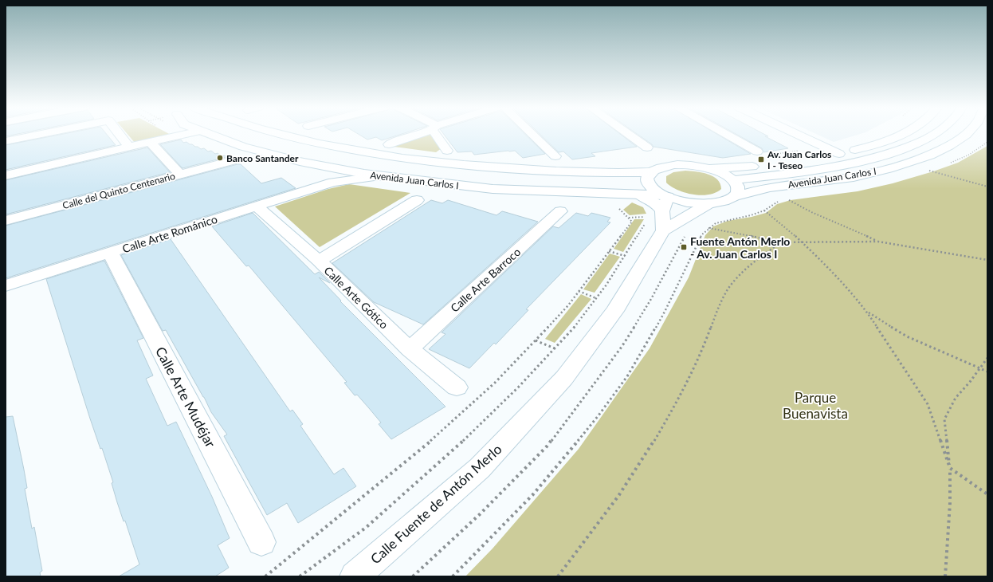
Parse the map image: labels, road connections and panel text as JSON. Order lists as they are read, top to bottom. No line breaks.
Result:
{"streets":{"main road":["Avenida Juan Carlos I","Calle del Quinto Centenario","Calle Arte Románico","Calle Arte Barroco","Calle Arte Gótico","Calle Arte Mudéjar","Calle Fuente de Antón Merlo"]},"crossings":[["Avenida Juan Carlos I","Calle Arte Románico"],["Avenida Juan Carlos I","Calle Fuente de Antón Merlo"],["Calle Arte Románico","Calle Arte Gótico"],["Calle Arte Románico","Calle Arte Mudéjar"],["Calle Arte Barroco","Calle Arte Gótico"]],"parks":["Parque Buenavista"],"places":{"other":["Banco Santander"],"transit":["Av. Juan Carlos I - Teseo","Fuente Antón Merlo - Av. Juan Carlos I"]}}
